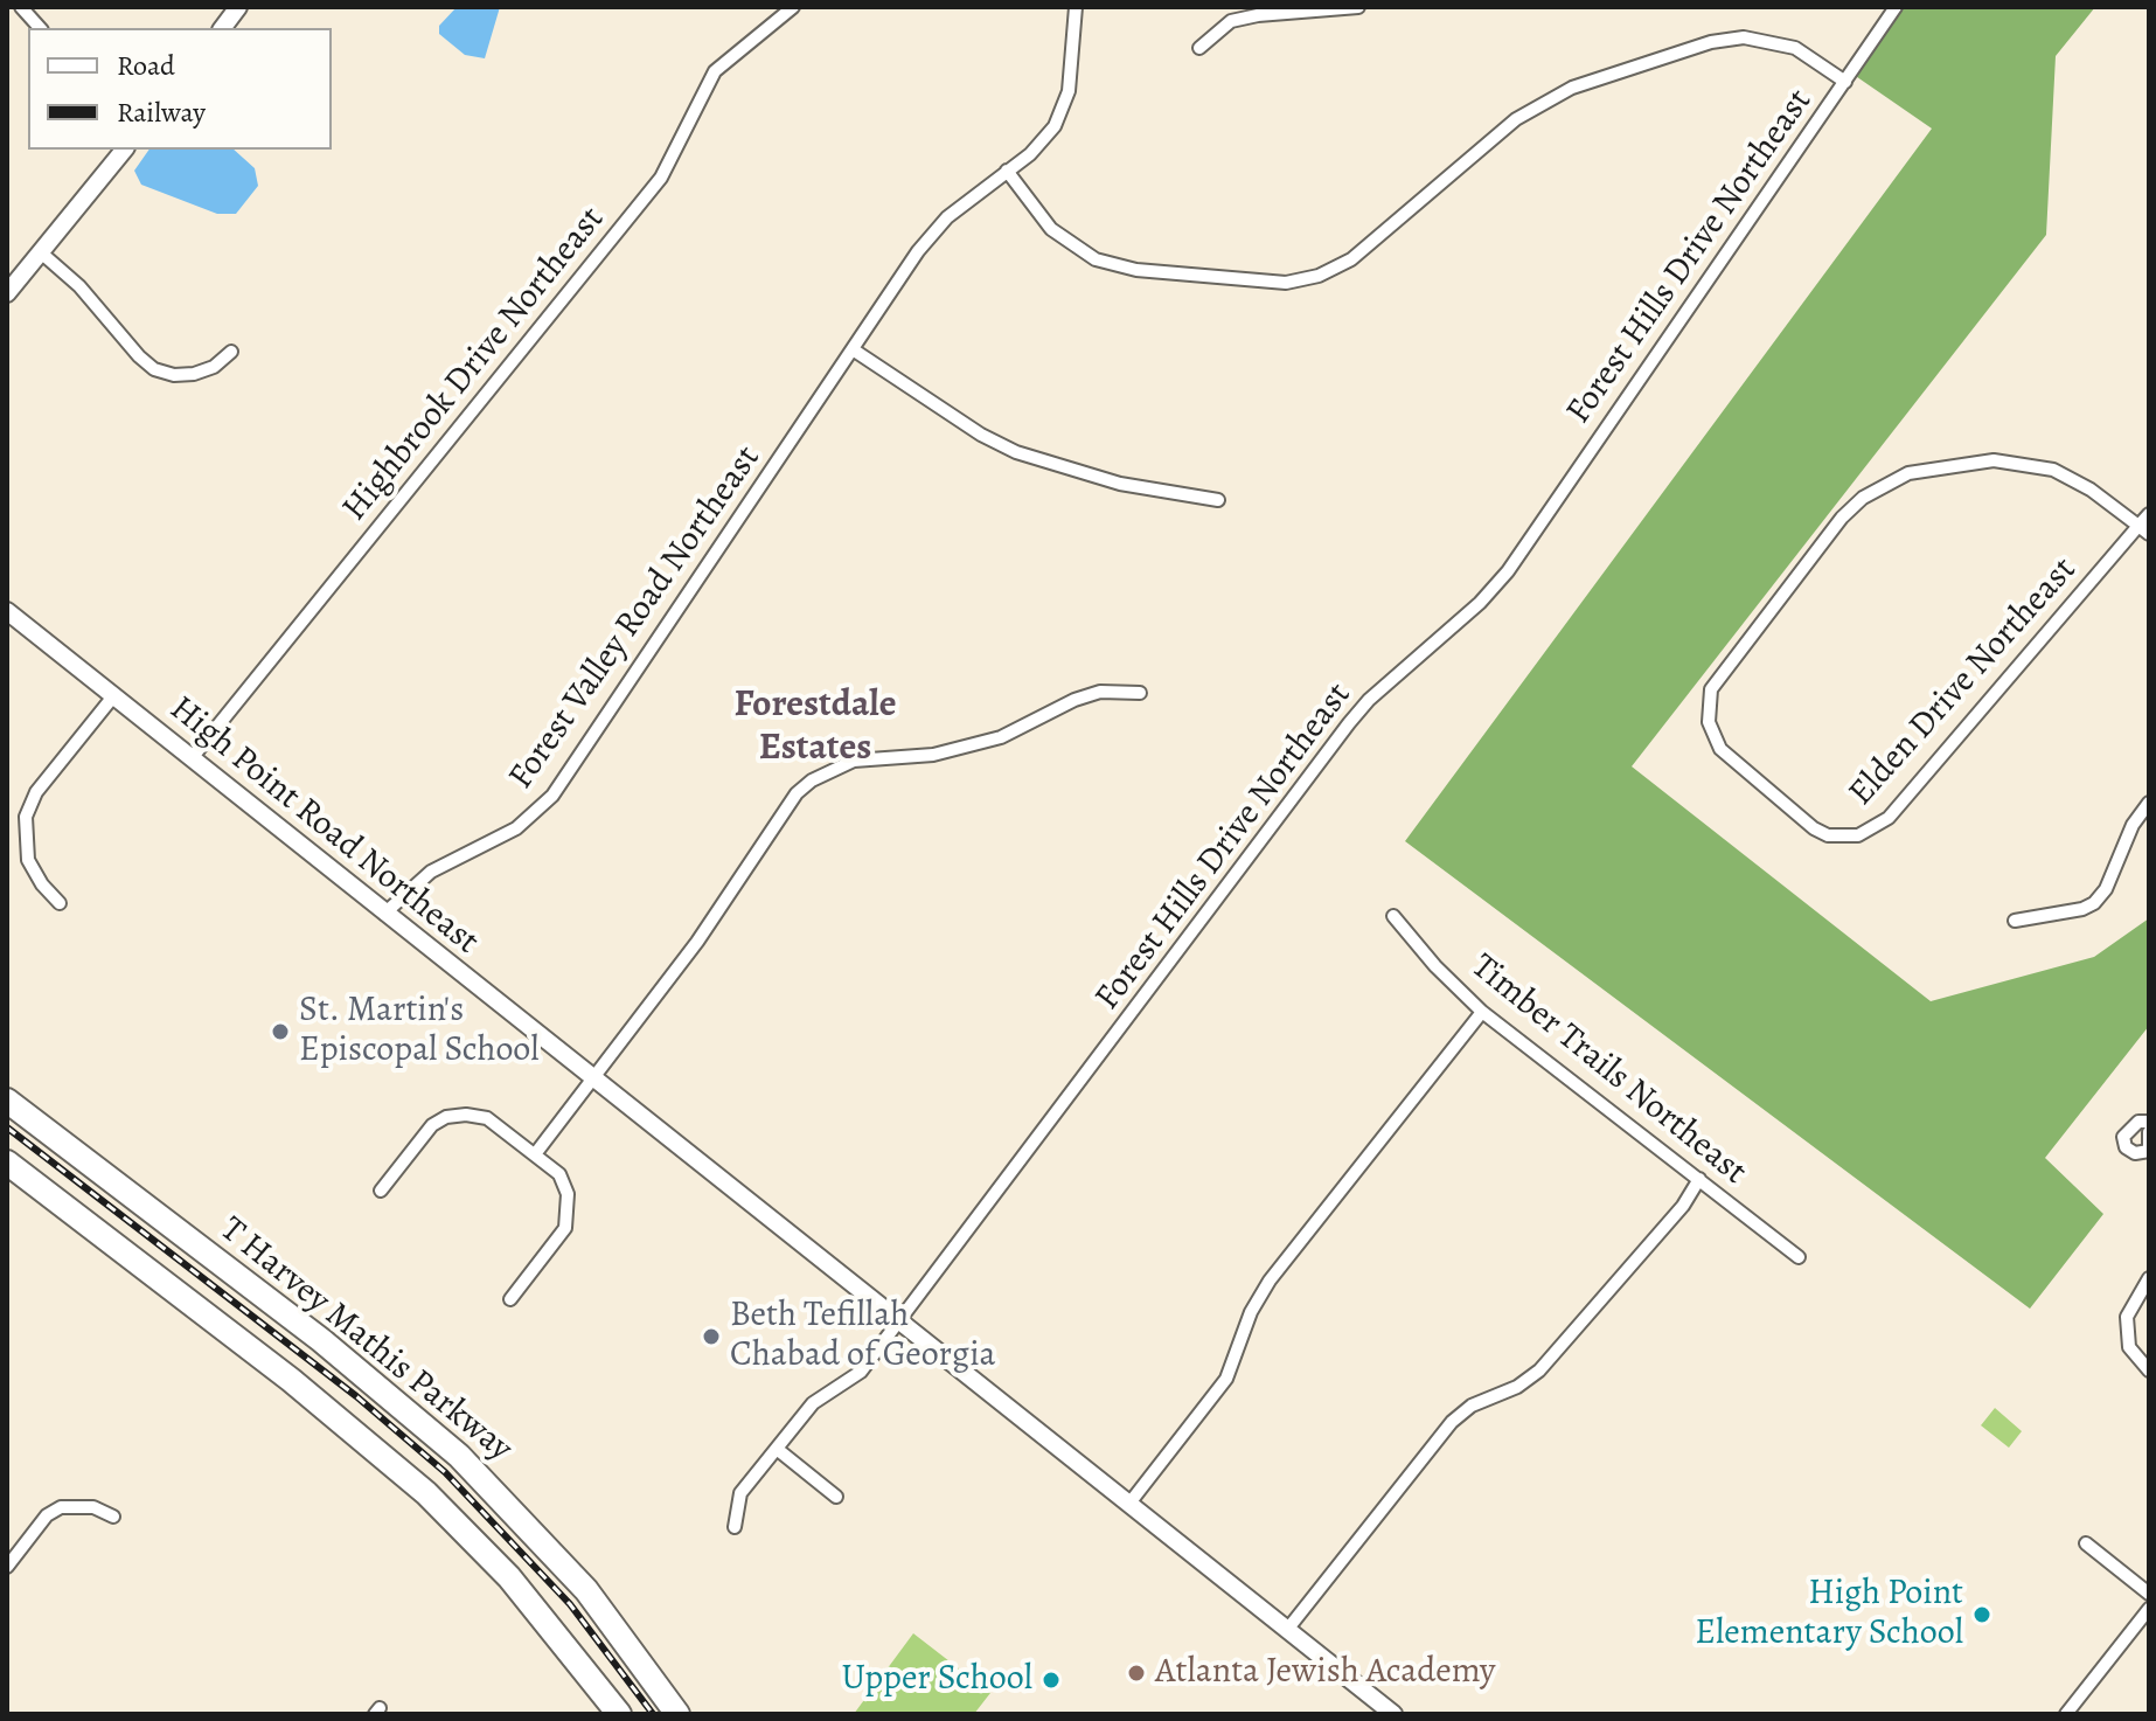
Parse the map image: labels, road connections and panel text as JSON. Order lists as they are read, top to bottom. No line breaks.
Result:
{"streets":{"highway":["T Harvey Mathis Parkway"],"street":["Forest Hills Drive Northeast","Highbrook Drive Northeast","Forest Valley Road Northeast","Elden Drive Northeast","High Point Road Northeast","Timber Trails Northeast"]},"crossings":[["Forest Hills Drive Northeast","High Point Road Northeast"],["Highbrook Drive Northeast","High Point Road Northeast"],["Forest Valley Road Northeast","High Point Road Northeast"]],"districts":["Forestdale Estates"],"places":["St. Martin's Episcopal School","Beth Tefillah Chabad of Georgia","High Point Elementary School","Atlanta Jewish Academy","Upper School"],"legend":["Road","Railway"]}
